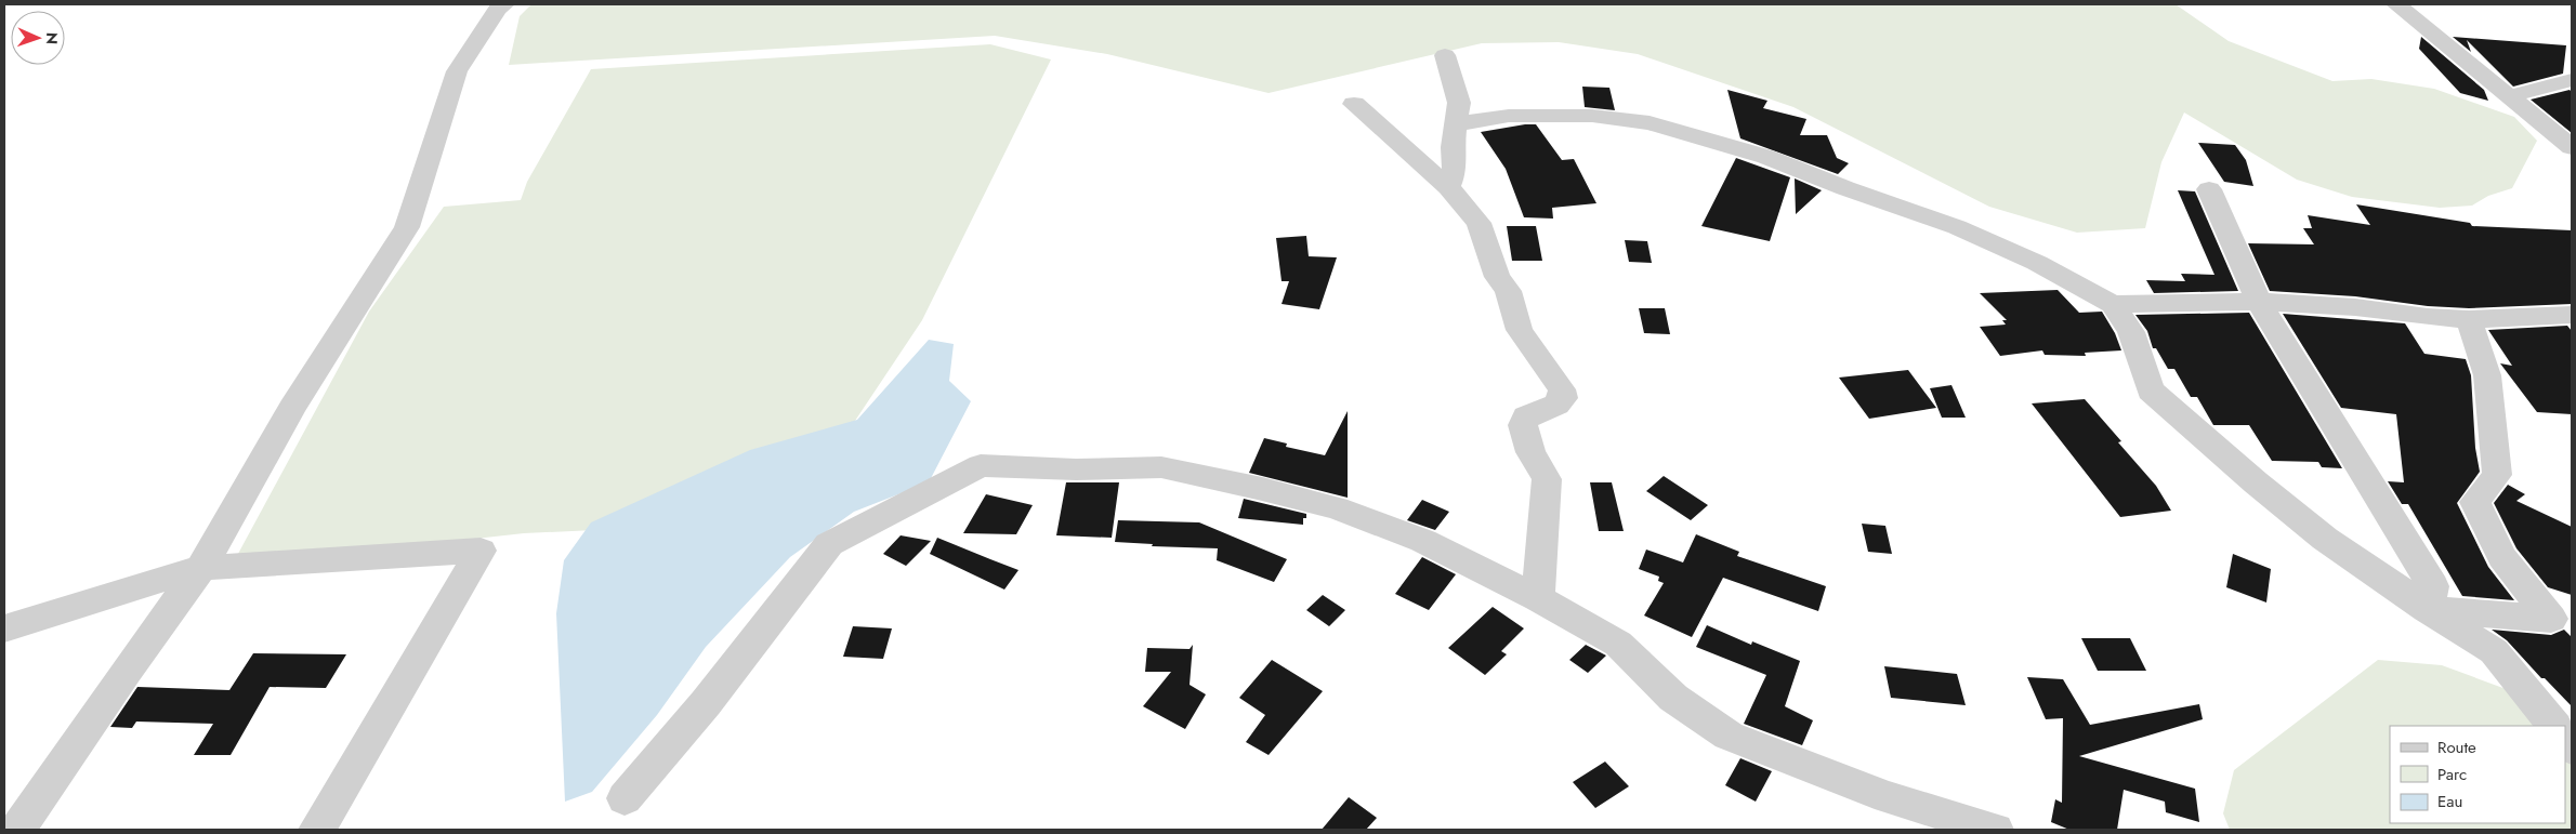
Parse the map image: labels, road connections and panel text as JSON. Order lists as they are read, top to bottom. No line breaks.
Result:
{"legend":["Route","Parc","Eau"],"north":"right"}
